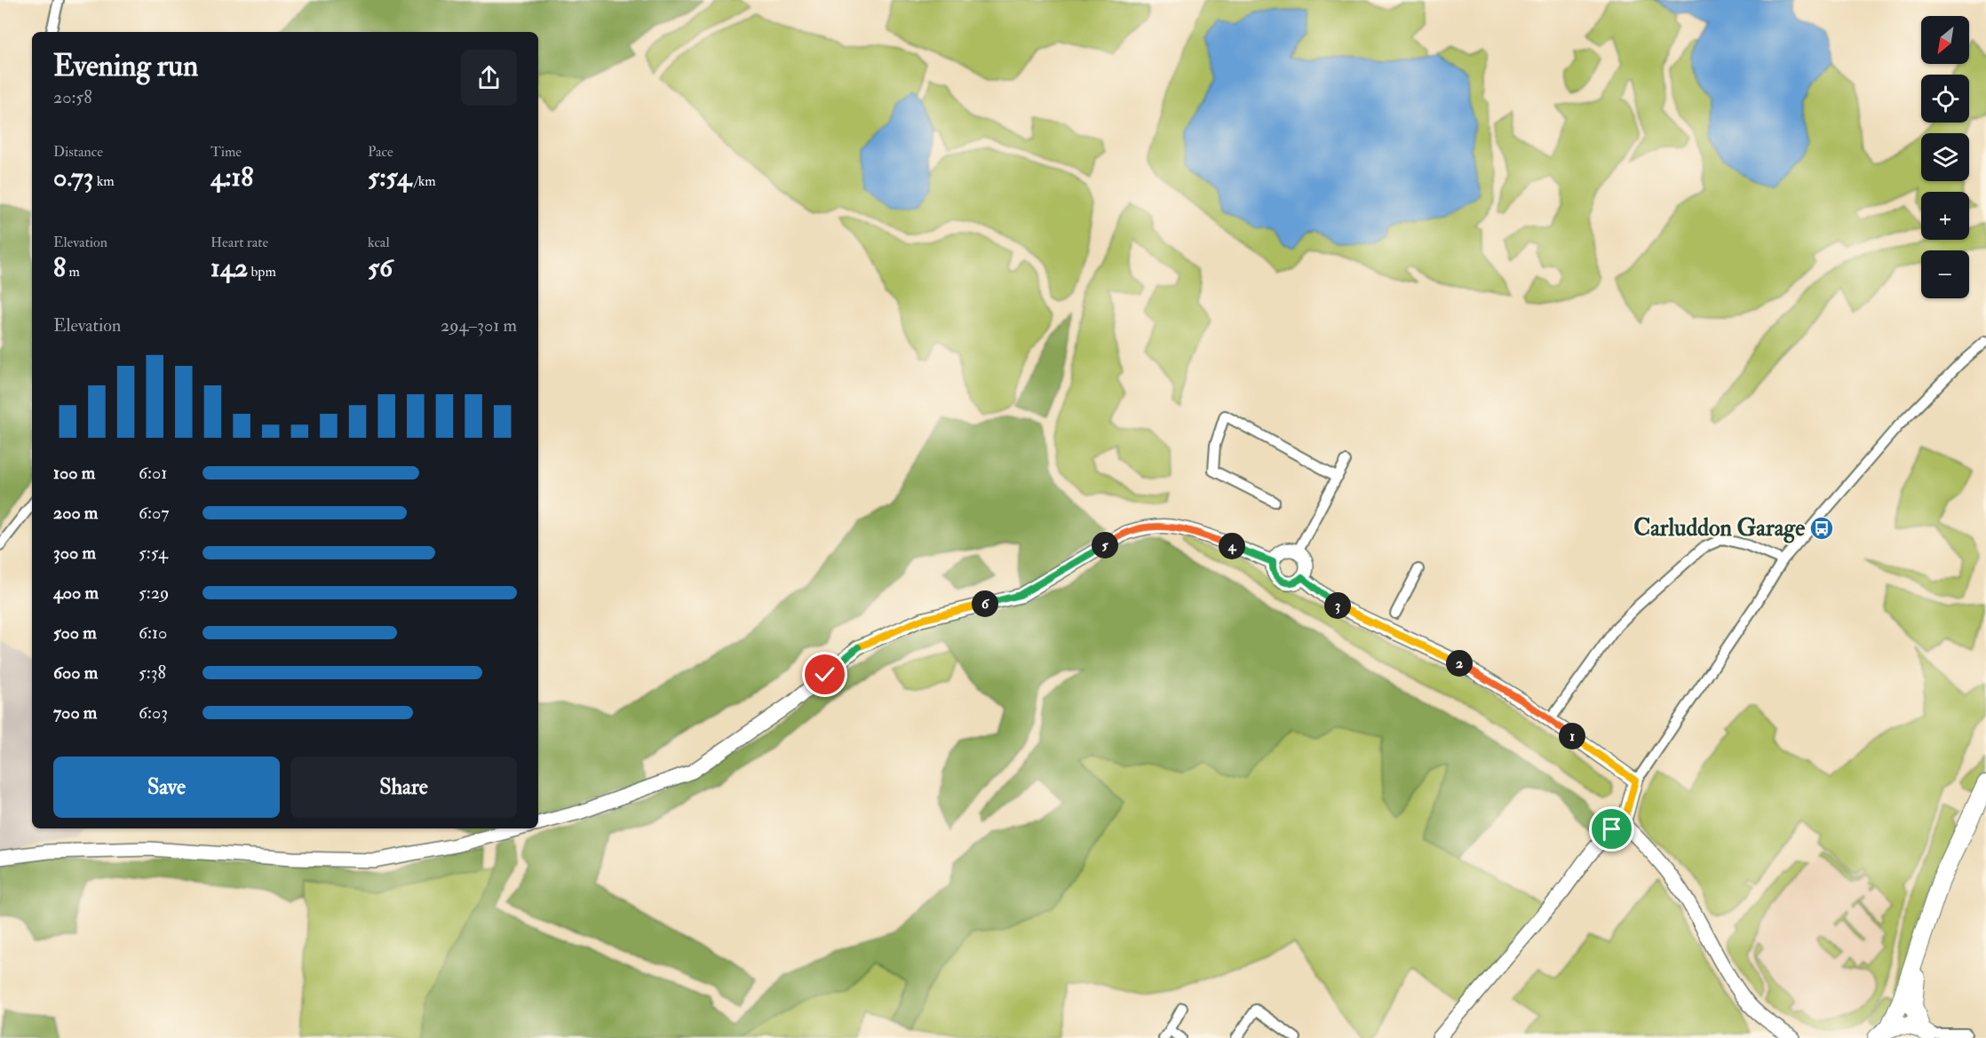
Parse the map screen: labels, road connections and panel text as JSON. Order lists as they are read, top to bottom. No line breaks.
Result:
{"places":{"bus stop":["Carluddon Garage"]},"north":"bottom left","page":{"map_buttons":["+","−"],"heading":["Evening run","20:58"],"stats":[["Distance","0.73 km"],["Time","4:18"],["Pace","5:54 /km"],["Elevation","8 m"],["Heart rate","142 bpm"],["kcal","56"]],"chart":["Elevation","294–301 m"],"list":[{"name":"100 m","note":"6:01"},{"name":"200 m","note":"6:07"},{"name":"300 m","note":"5:54"},{"name":"400 m","note":"5:29"},{"name":"500 m","note":"6:10"},{"name":"600 m","note":"5:38"},{"name":"700 m","note":"6:03"}],"pins":["5","4","6","3","2","1"],"buttons":["Save","Share"]}}
